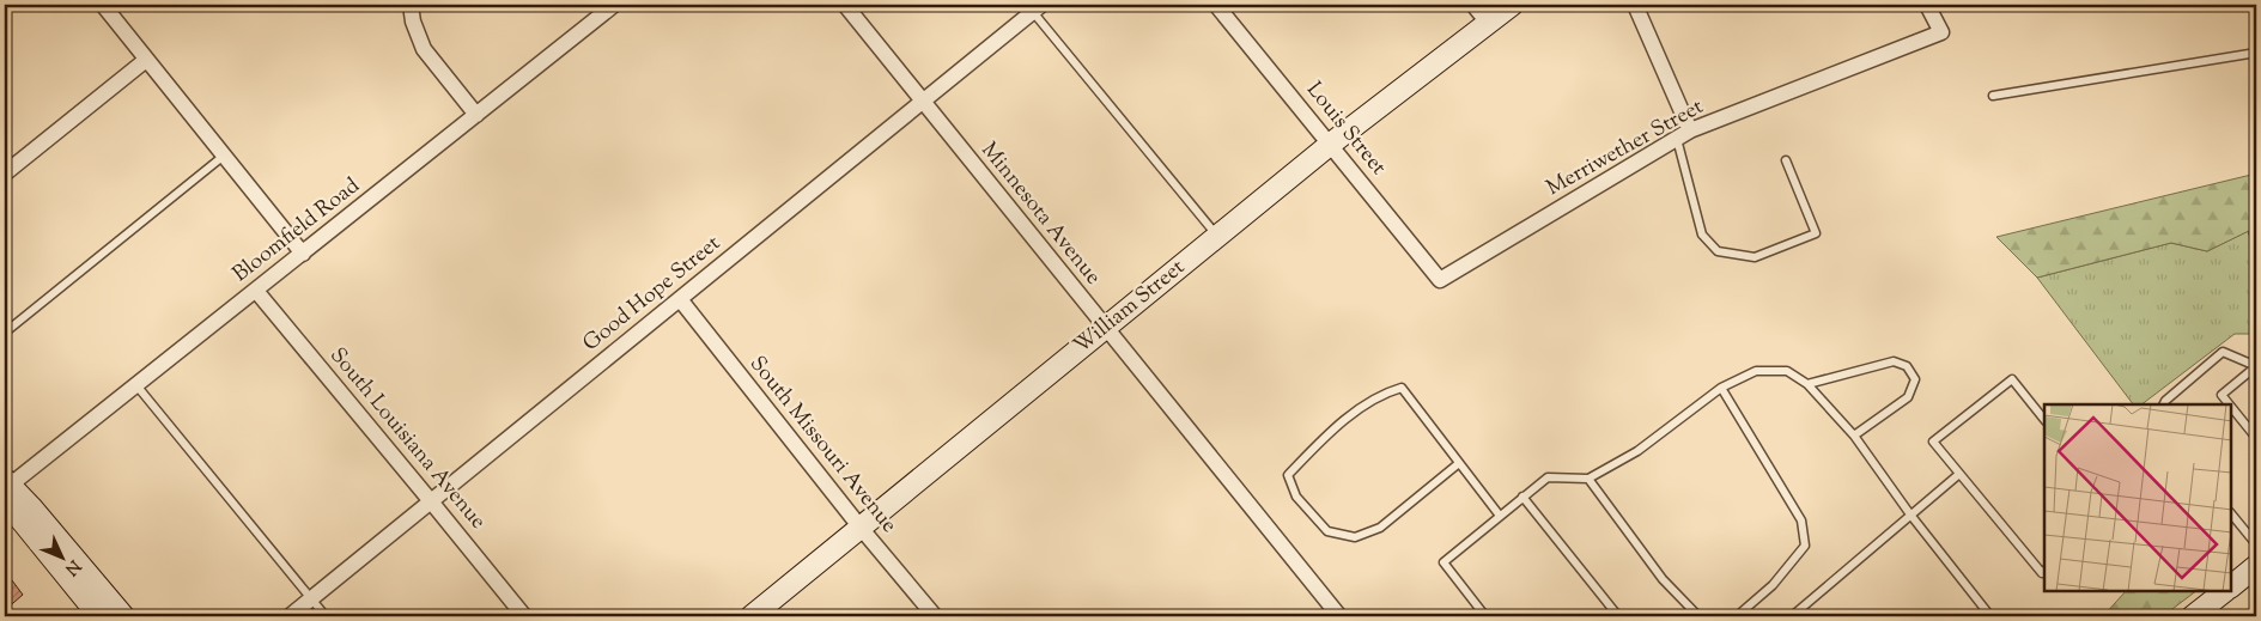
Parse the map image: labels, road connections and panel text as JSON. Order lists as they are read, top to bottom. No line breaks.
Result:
{"streets":{"main road":["William Street"],"street":["Louis Street","Merriwether Street","Minnesota Avenue","Bloomfield Road","Good Hope Street","South Louisiana Avenue","South Missouri Avenue"]},"crossings":[["Louis Street","Merriwether Street"],["Louis Street","William Street"],["Minnesota Avenue","Good Hope Street"],["Minnesota Avenue","William Street"],["Bloomfield Road","South Louisiana Avenue"],["Good Hope Street","South Louisiana Avenue"],["Good Hope Street","South Missouri Avenue"],["William Street","South Missouri Avenue"]],"north":"bottom right"}
